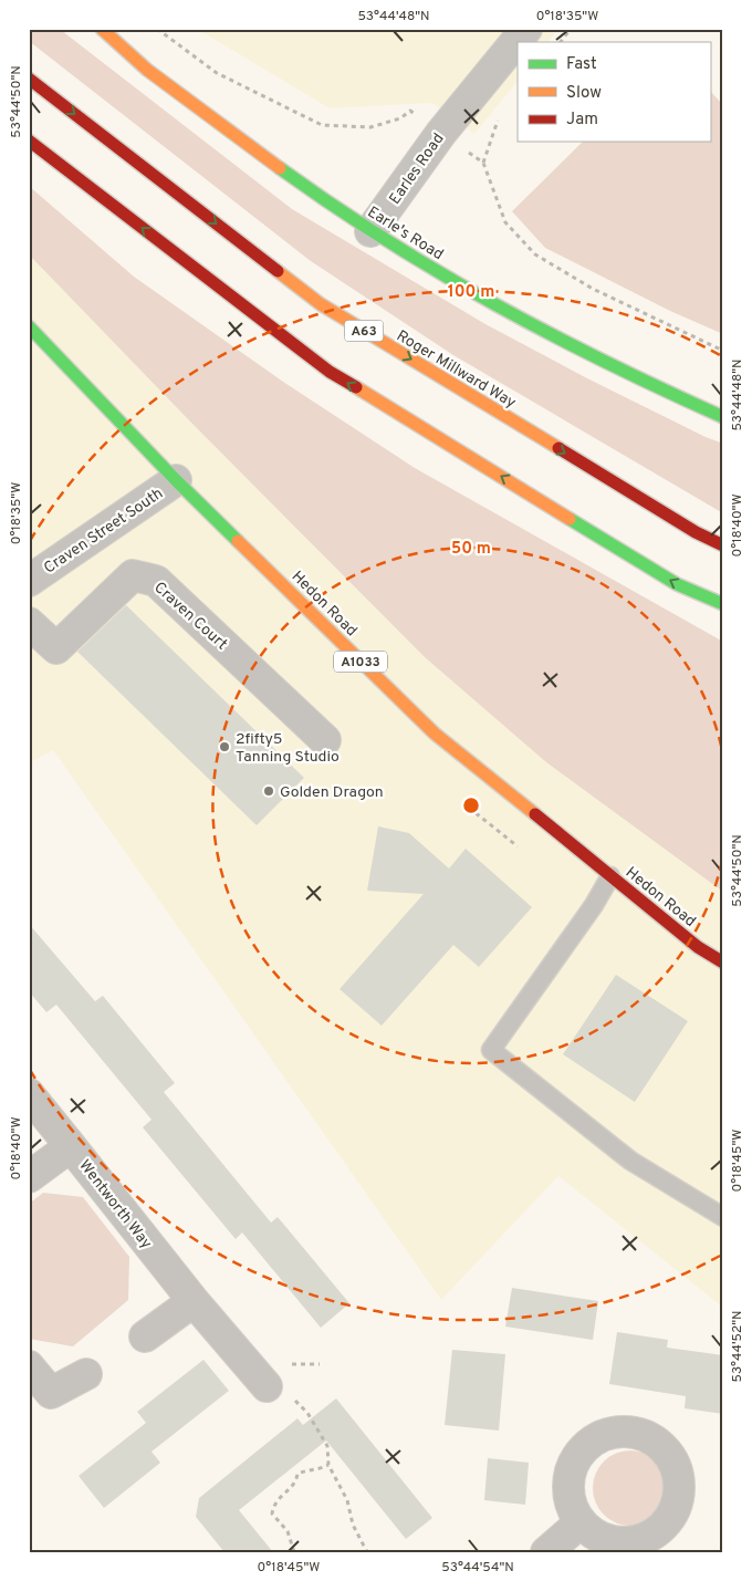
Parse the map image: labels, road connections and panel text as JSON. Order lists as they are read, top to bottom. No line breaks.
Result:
{"streets":{"highway":["Earle's Road","A63","Roger Millward Way","Hedon Road","A1033"],"street":["Earles Road","Craven Street South","Craven Court","Wentworth Way"]},"crossings":[["Earles Road","Earle's Road"],["Craven Street South","Hedon Road"]],"places":["2fifty5 Tanning Studio","Golden Dragon"],"legend":["Fast","Slow","Jam"],"coordinates":["53°44'48\"N","0°18'35\"W","53°44'50\"N","0°18'40\"W","0°18'45\"W","53°44'52\"N","53°44'54\"N"],"rings":["100 m","50 m"]}
